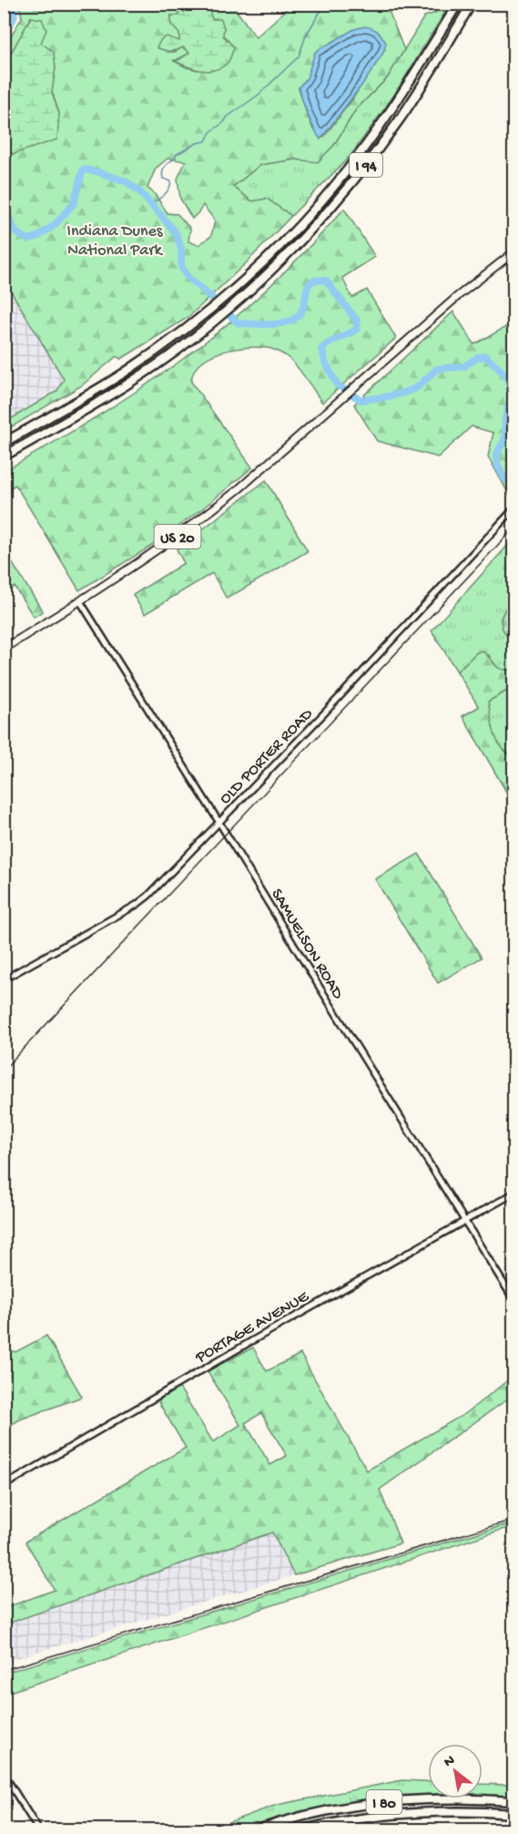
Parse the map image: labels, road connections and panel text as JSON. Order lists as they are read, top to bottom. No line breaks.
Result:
{"streets":{"highway":["I 94","I 80"],"main road":["US 20"],"street":["OLD PORTER ROAD","SAMUELSON ROAD","PORTAGE AVENUE"]},"crossings":[["US 20","SAMUELSON ROAD"],["OLD PORTER ROAD","SAMUELSON ROAD"],["SAMUELSON ROAD","PORTAGE AVENUE"]],"parks":["Indiana Dunes National Park"],"north":"top left"}
